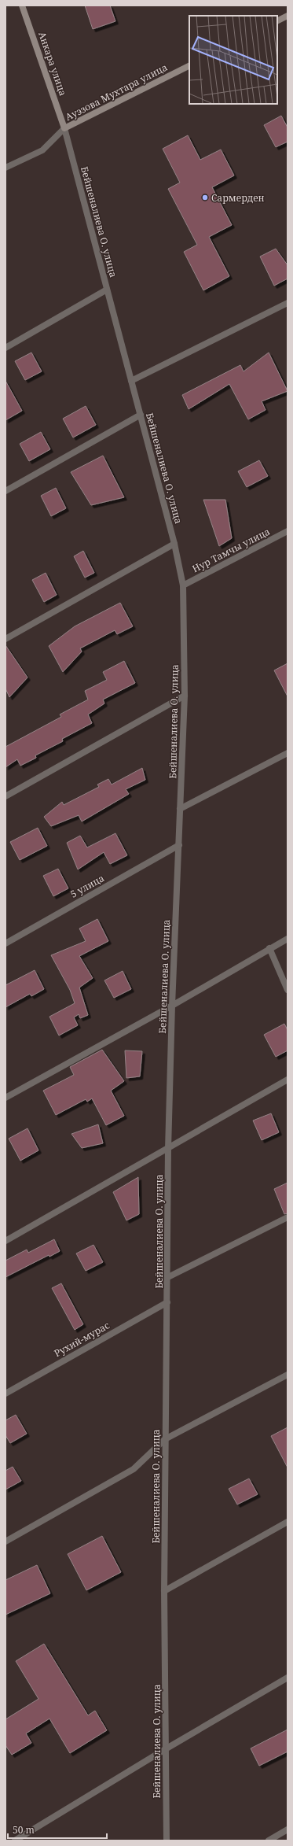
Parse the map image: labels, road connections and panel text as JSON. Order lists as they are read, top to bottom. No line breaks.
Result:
{"streets":{"main road":["Анкара улица","Ауэзова Мухтара улица"],"street":["Бейшеналиева О. улица","Нур Тамчы улица","5 улица","Рухий-мурас"]},"crossings":[["Анкара улица","Ауэзова Мухтара улица"],["Анкара улица","Бейшеналиева О. улица"],["Ауэзова Мухтара улица","Бейшеналиева О. улица"],["Бейшеналиева О. улица","Нур Тамчы улица"],["Бейшеналиева О. улица","5 улица"],["Бейшеналиева О. улица","Рухий-мурас"]],"places":["Сармерден"],"scale_bar":"50 m"}
